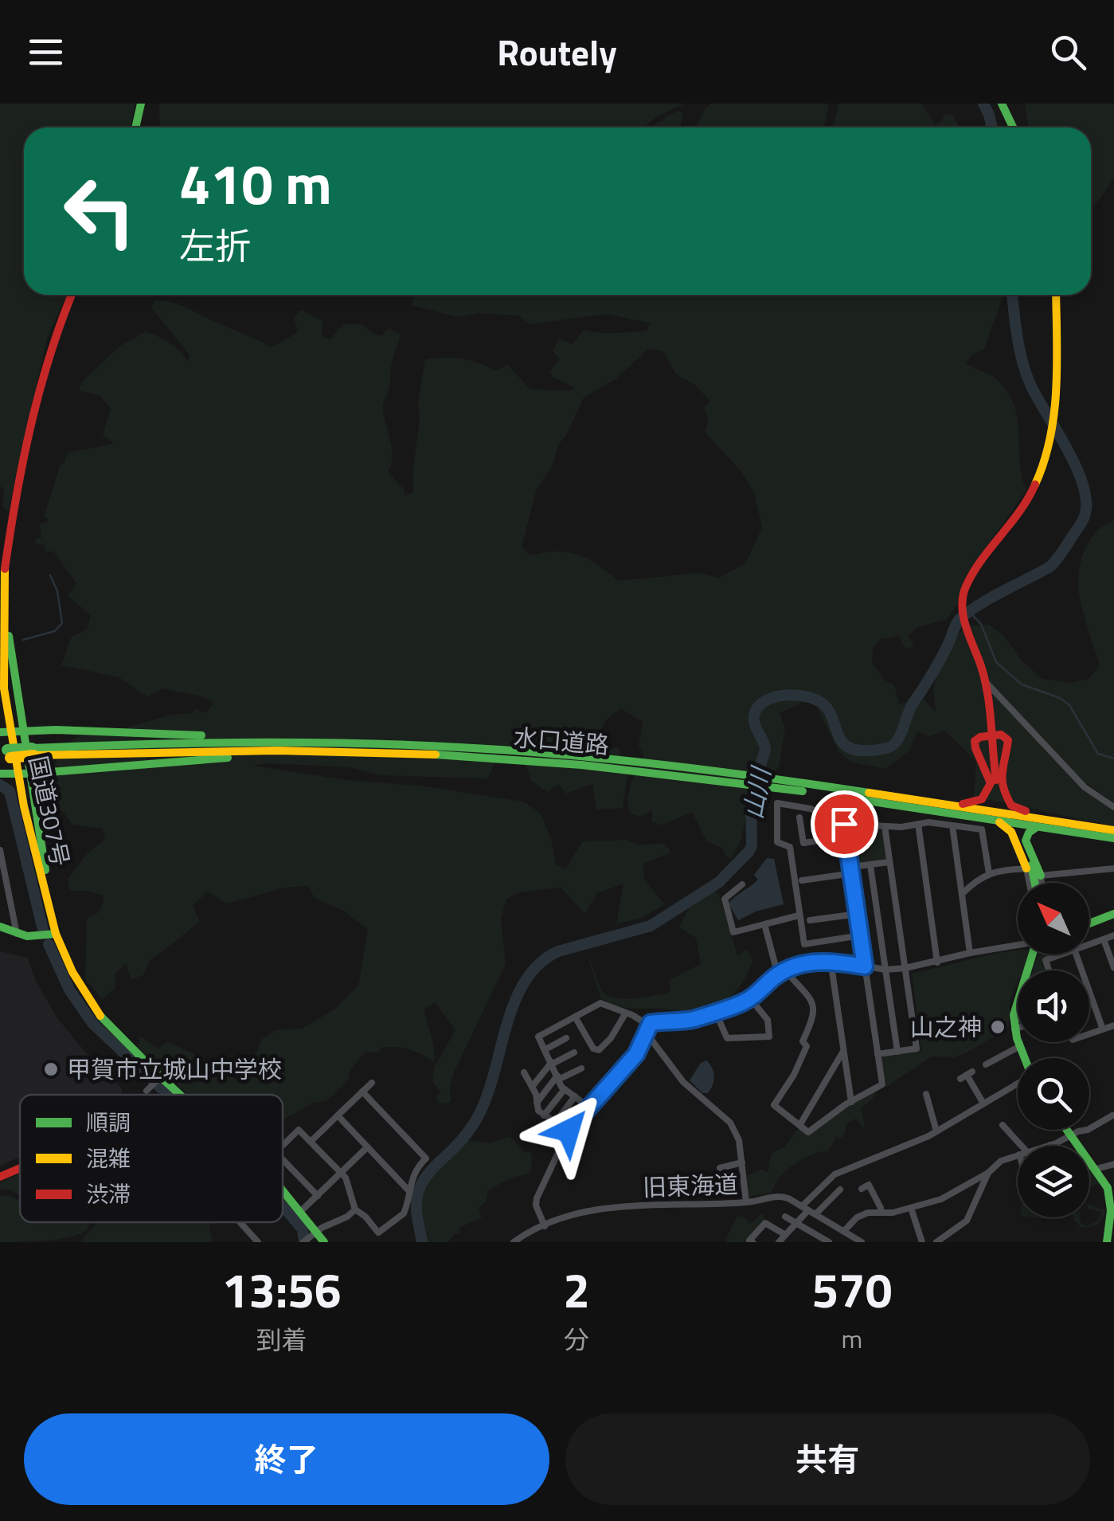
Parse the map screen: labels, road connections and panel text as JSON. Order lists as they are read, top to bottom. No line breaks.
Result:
{"streets":{"main road":["水口道路","国道307号"],"street":["旧東海道"]},"water":["山川"],"places":["山之神","甲賀市立城山中学校"],"legend":["順調","混雑","渋滞"],"north":"top left","page":{"header":"Routely","turn":["410 m","左折"],"eta":["13:56","到着","2","分","570","m"],"buttons":["終了","共有"]}}
